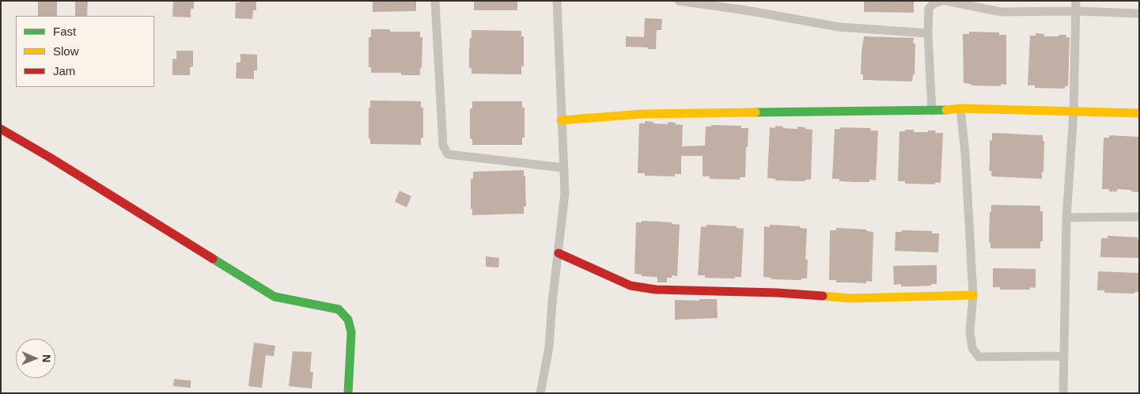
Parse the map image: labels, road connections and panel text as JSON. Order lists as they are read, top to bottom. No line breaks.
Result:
{"legend":["Fast","Slow","Jam"],"north":"right"}
